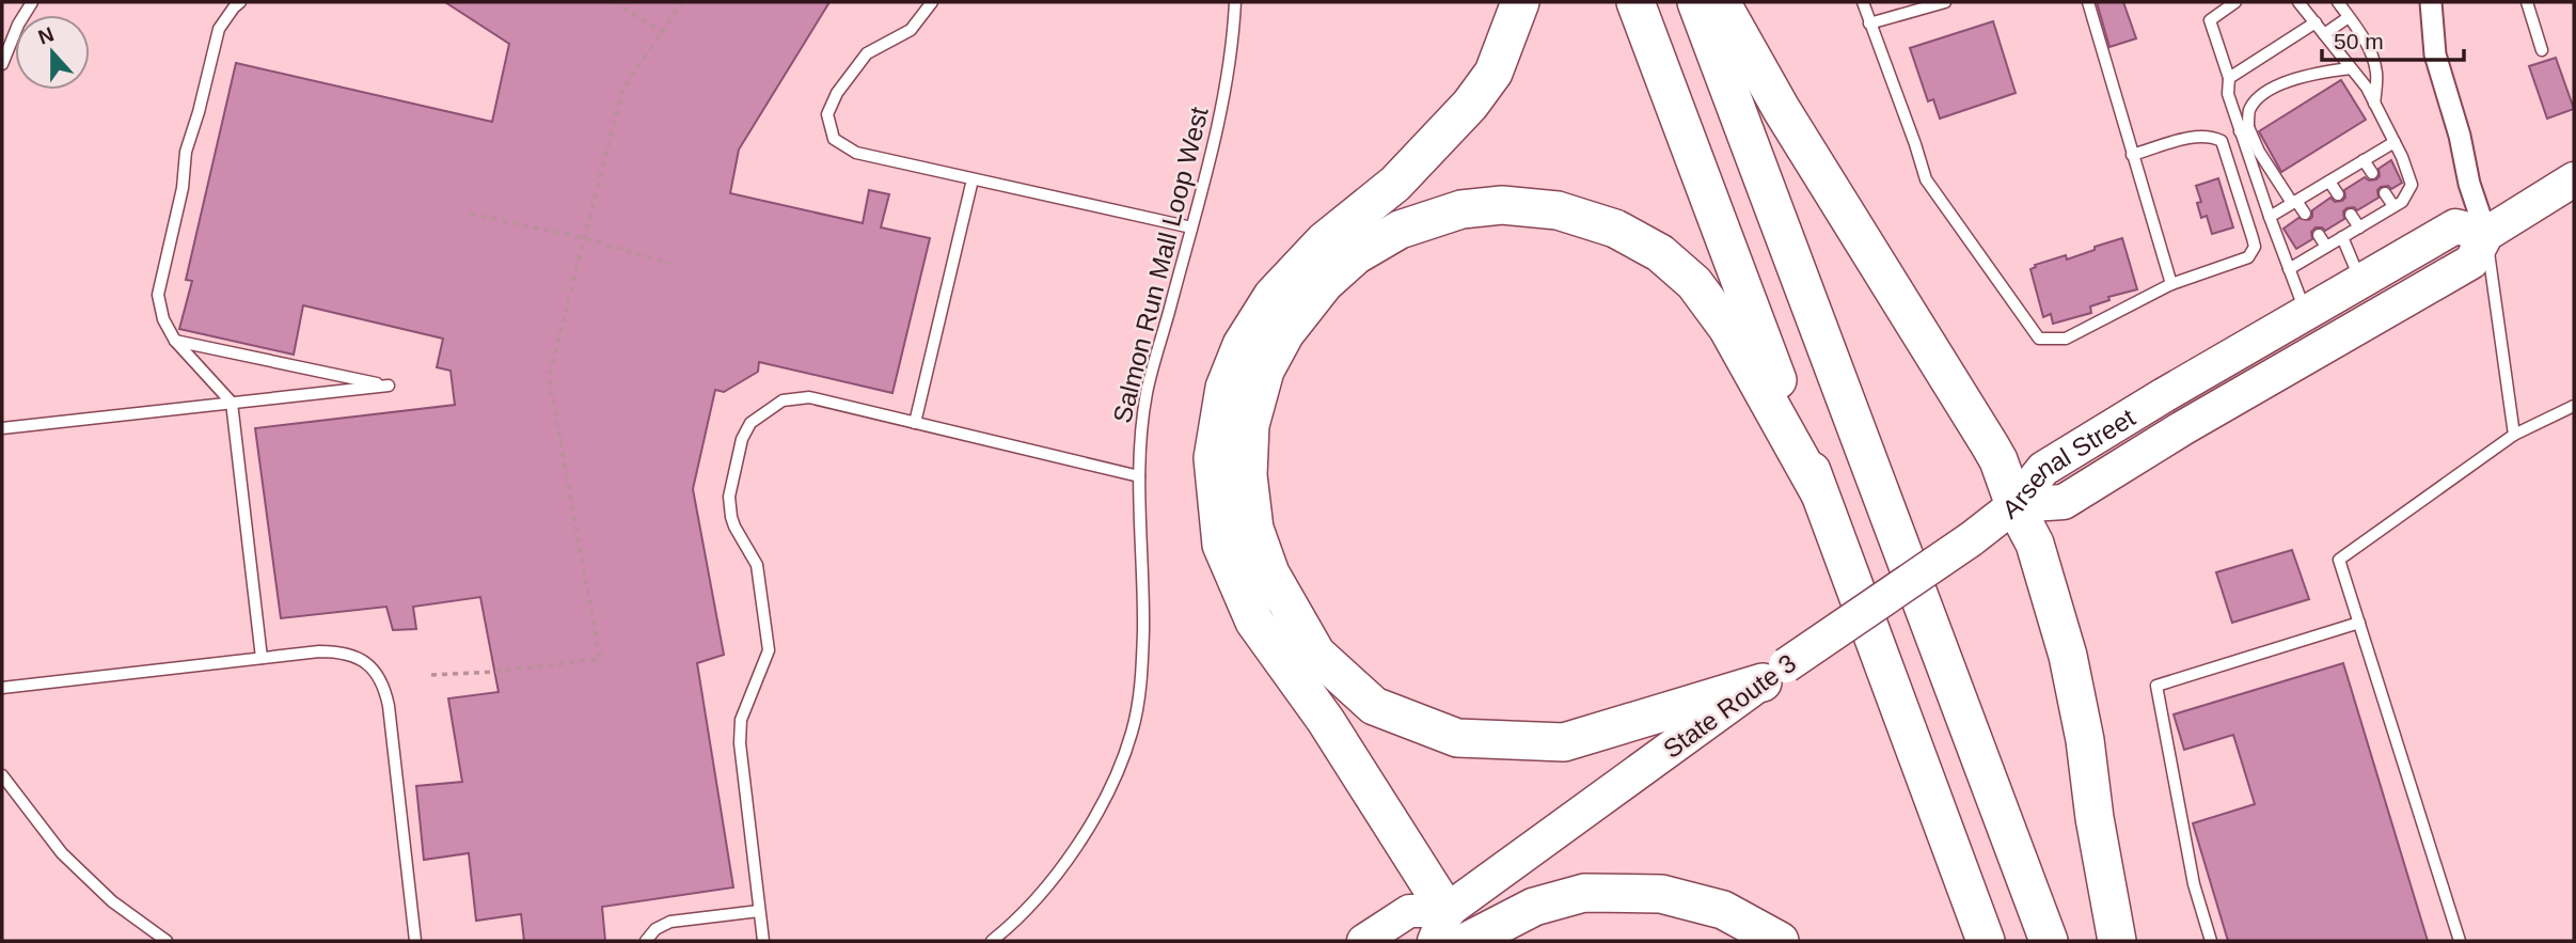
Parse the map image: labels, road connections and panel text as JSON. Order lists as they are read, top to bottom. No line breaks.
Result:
{"streets":{"highway":["Arsenal Street","State Route 3"],"lane":["Salmon Run Mall Loop West"]},"crossings":[["Arsenal Street","State Route 3"]],"scale_bar":"50 m","north":"top"}
